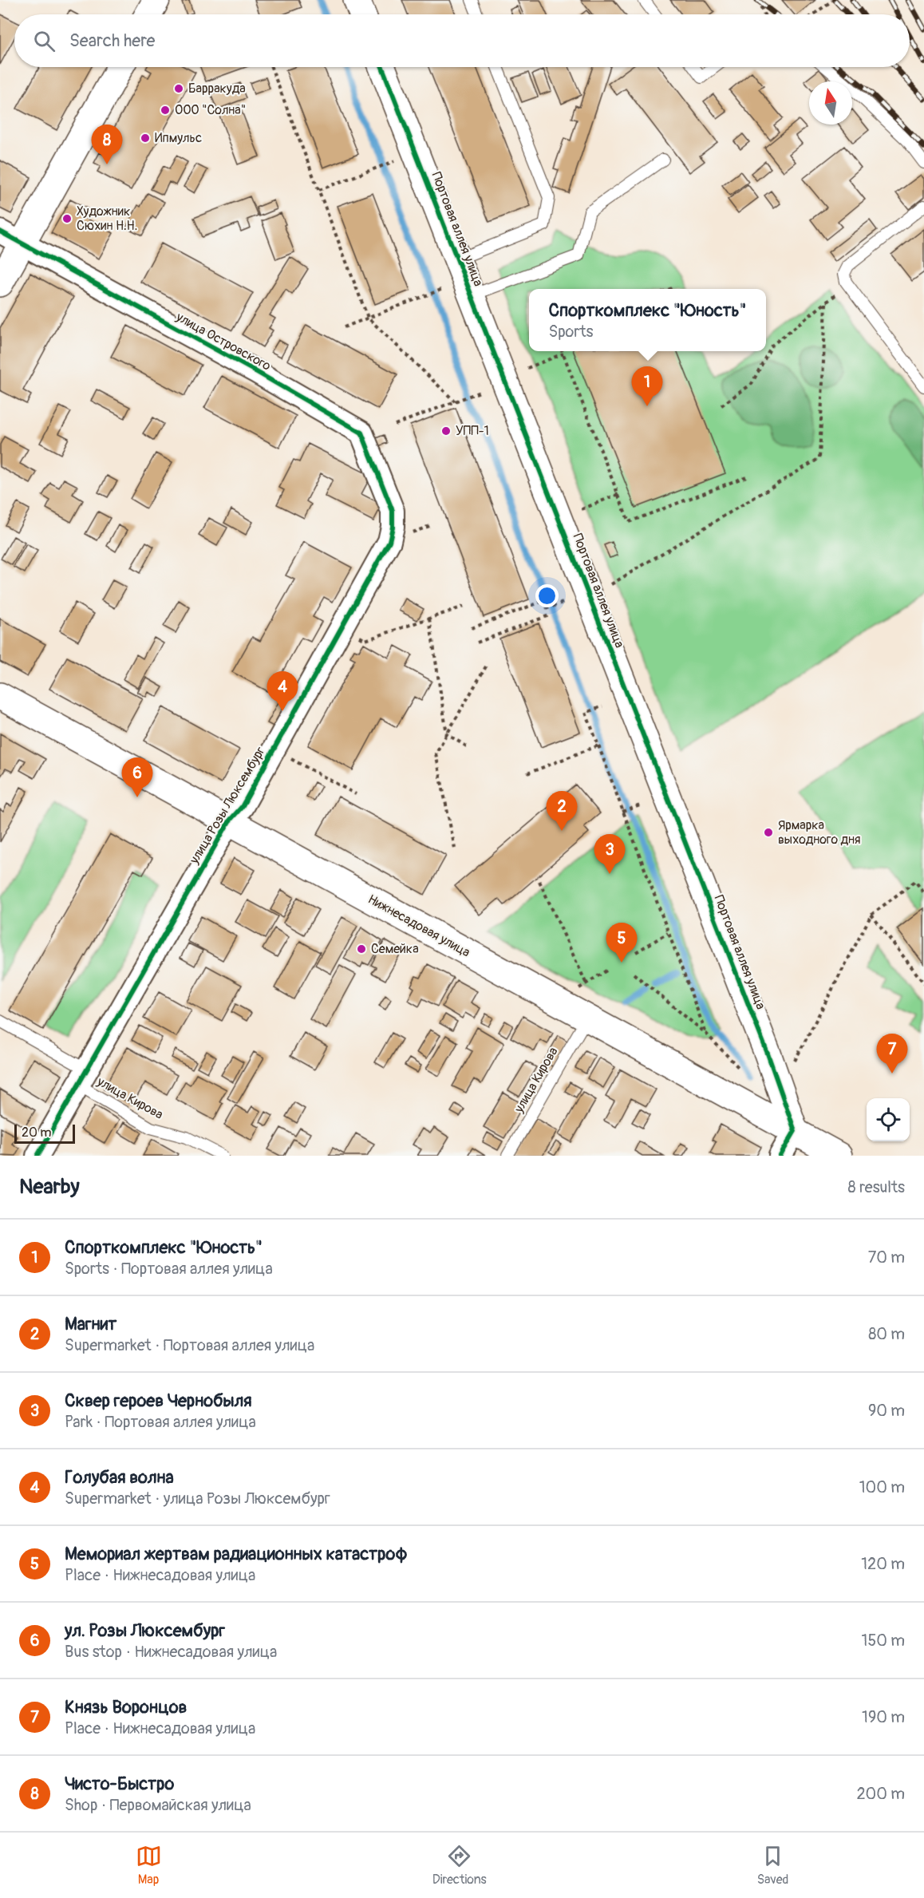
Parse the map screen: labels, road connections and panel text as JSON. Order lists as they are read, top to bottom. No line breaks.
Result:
{"streets":{"street":["Портовая аллея улица","улица Островского","улица Розы Люксембург","Нижнесадовая улица"],"lane":["улица Кирова"]},"crossings":[["Портовая аллея улица","Нижнесадовая улица"],["улица Островского","улица Розы Люксембург"],["улица Розы Люксембург","Нижнесадовая улица"],["улица Розы Люксембург","улица Кирова"],["Нижнесадовая улица","улица Кирова"]],"places":["Барракуда","ООО \"Солна\"","Ипмульс","Художник Сюхин Н.Н.","УПП-1","Ярмарка выходного дня","Семейка"],"scale_bar":"20 m","north":"top","page":{"search":"Search here","pins":["8","1","4","6","2","3","5","7"],"popup":["Спорткомплекс \"Юность\"","Sports"],"scale":"20 m","heading":["Nearby","8 results"],"list":[{"mark":"1","name":"Спорткомплекс \"Юность\"","note":"Sports · Портовая аллея улица","value":"70 m"},{"mark":"2","name":"Магнит","note":"Supermarket · Портовая аллея улица","value":"80 m"},{"mark":"3","name":"Сквер героев Чернобыля","note":"Park · Портовая аллея улица","value":"90 m"},{"mark":"4","name":"Голубая волна","note":"Supermarket · улица Розы Люксембург","value":"100 m"},{"mark":"5","name":"Мемориал жертвам радиационных катастроф","note":"Place · Нижнесадовая улица","value":"120 m"},{"mark":"6","name":"ул. Розы Люксембург","note":"Bus stop · Нижнесадовая улица","value":"150 m"},{"mark":"7","name":"Князь Воронцов","note":"Place · Нижнесадовая улица","value":"190 m"},{"mark":"8","name":"Чисто-Быстро","note":"Shop · Первомайская улица","value":"200 m"}],"nav":["Map","Directions","Saved"]}}
